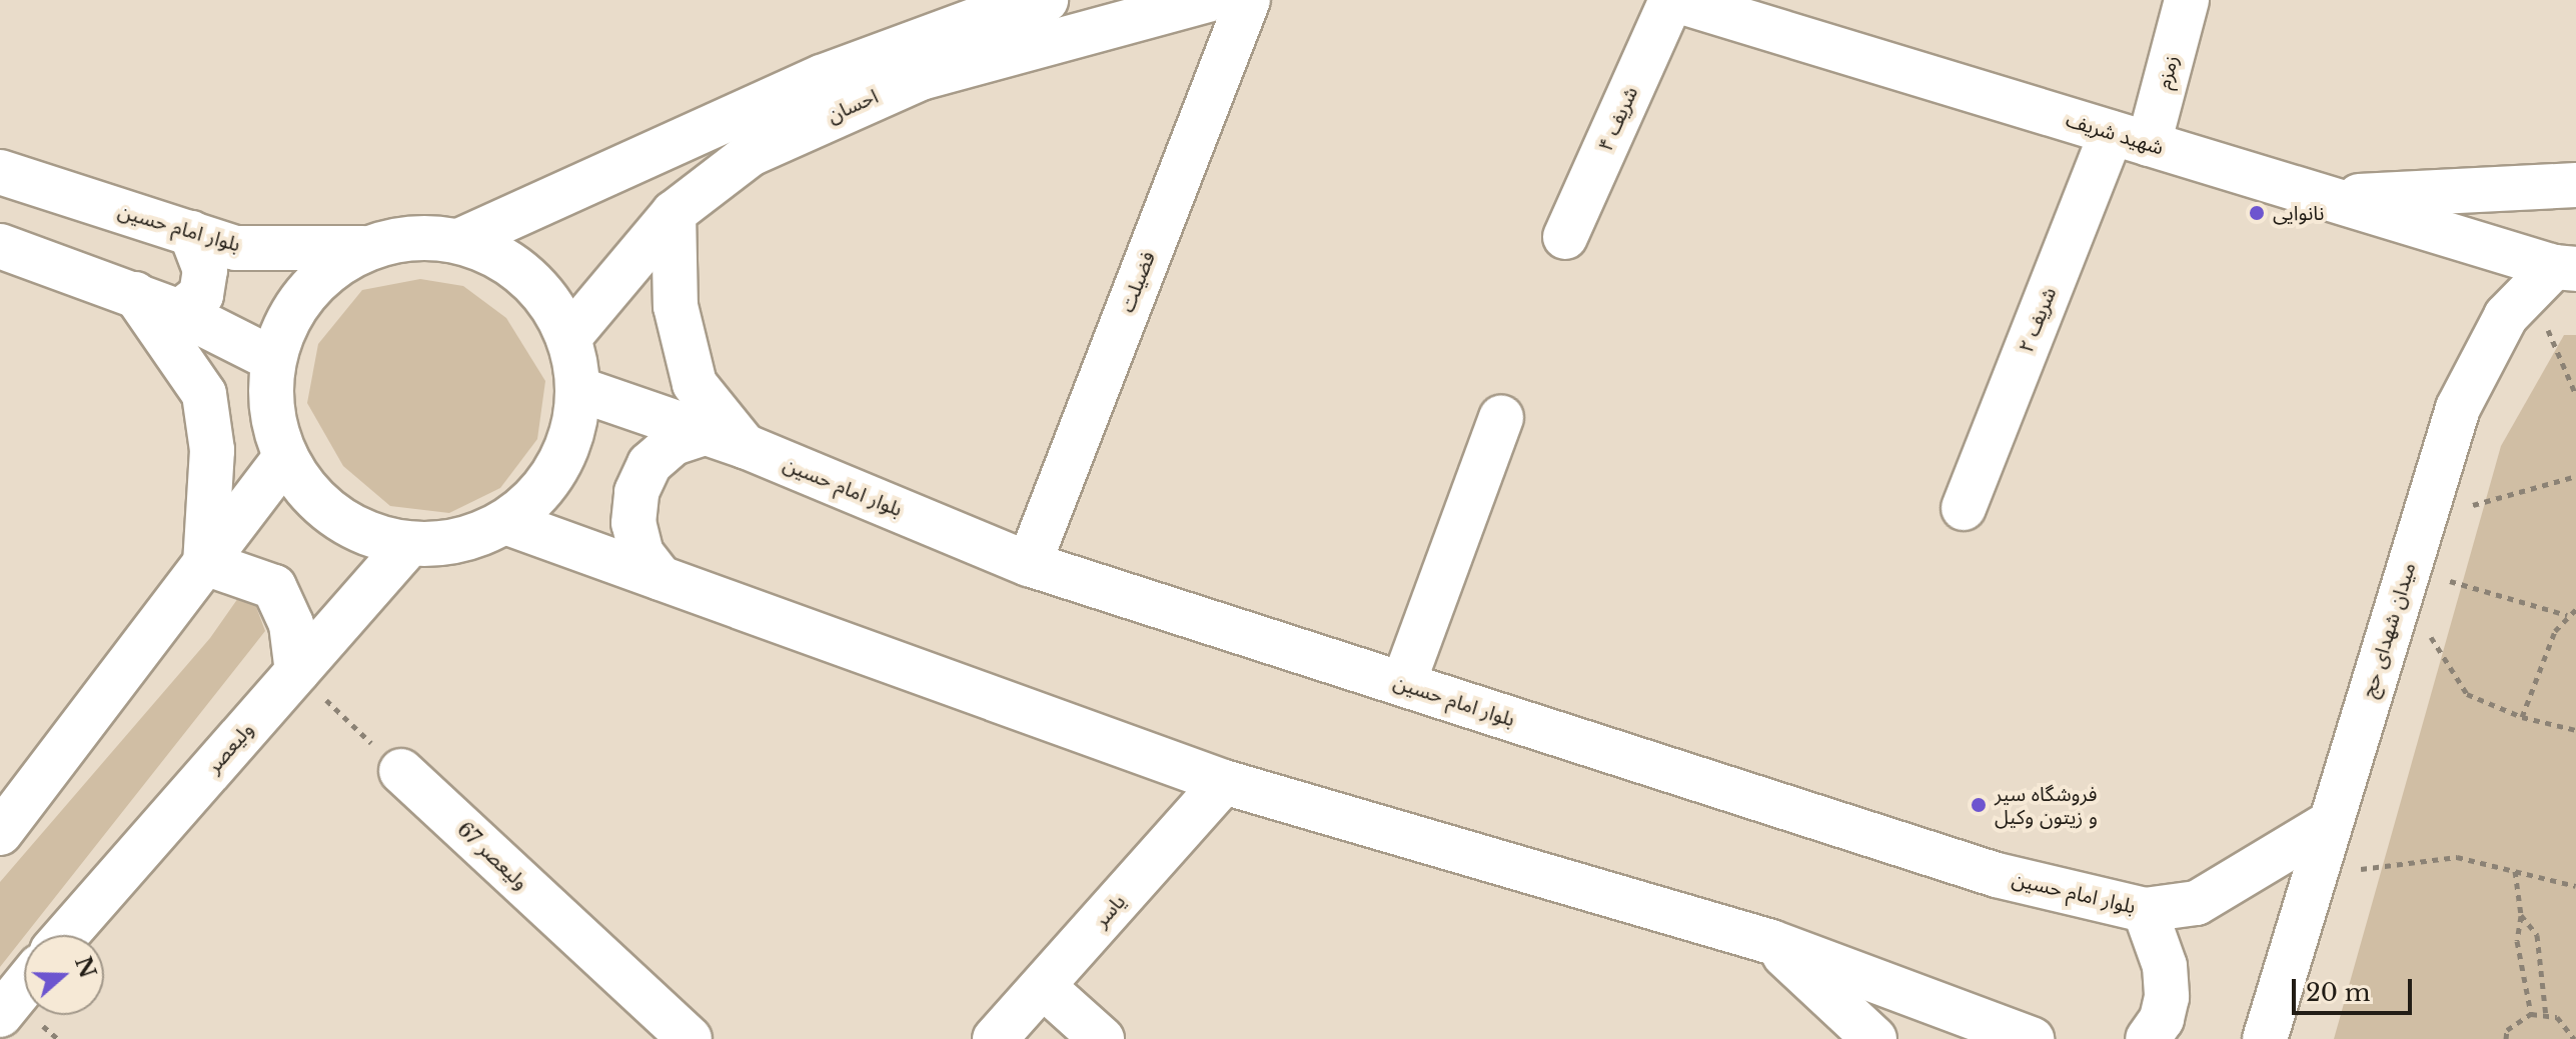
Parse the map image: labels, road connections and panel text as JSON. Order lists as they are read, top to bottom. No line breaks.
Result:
{"streets":{"main road":["زمزم","احسان","شریف ۴","شهید شریف","بلوار امام حسین","فضیلت","شریف ۲","میدان شهدای حج","ولیعصر","ولیعصر 67","یاسر"]},"crossings":[["زمزم","شهید شریف"],["زمزم","شریف ۲"],["شریف ۴","شهید شریف"],["شهید شریف","شریف ۲"],["شهید شریف","میدان شهدای حج"],["بلوار امام حسین","فضیلت"],["بلوار امام حسین","میدان شهدای حج"]],"places":["نانوایی","فروشگاه سیر و زیتون وکیل"],"scale_bar":"20 m","north":"right"}
